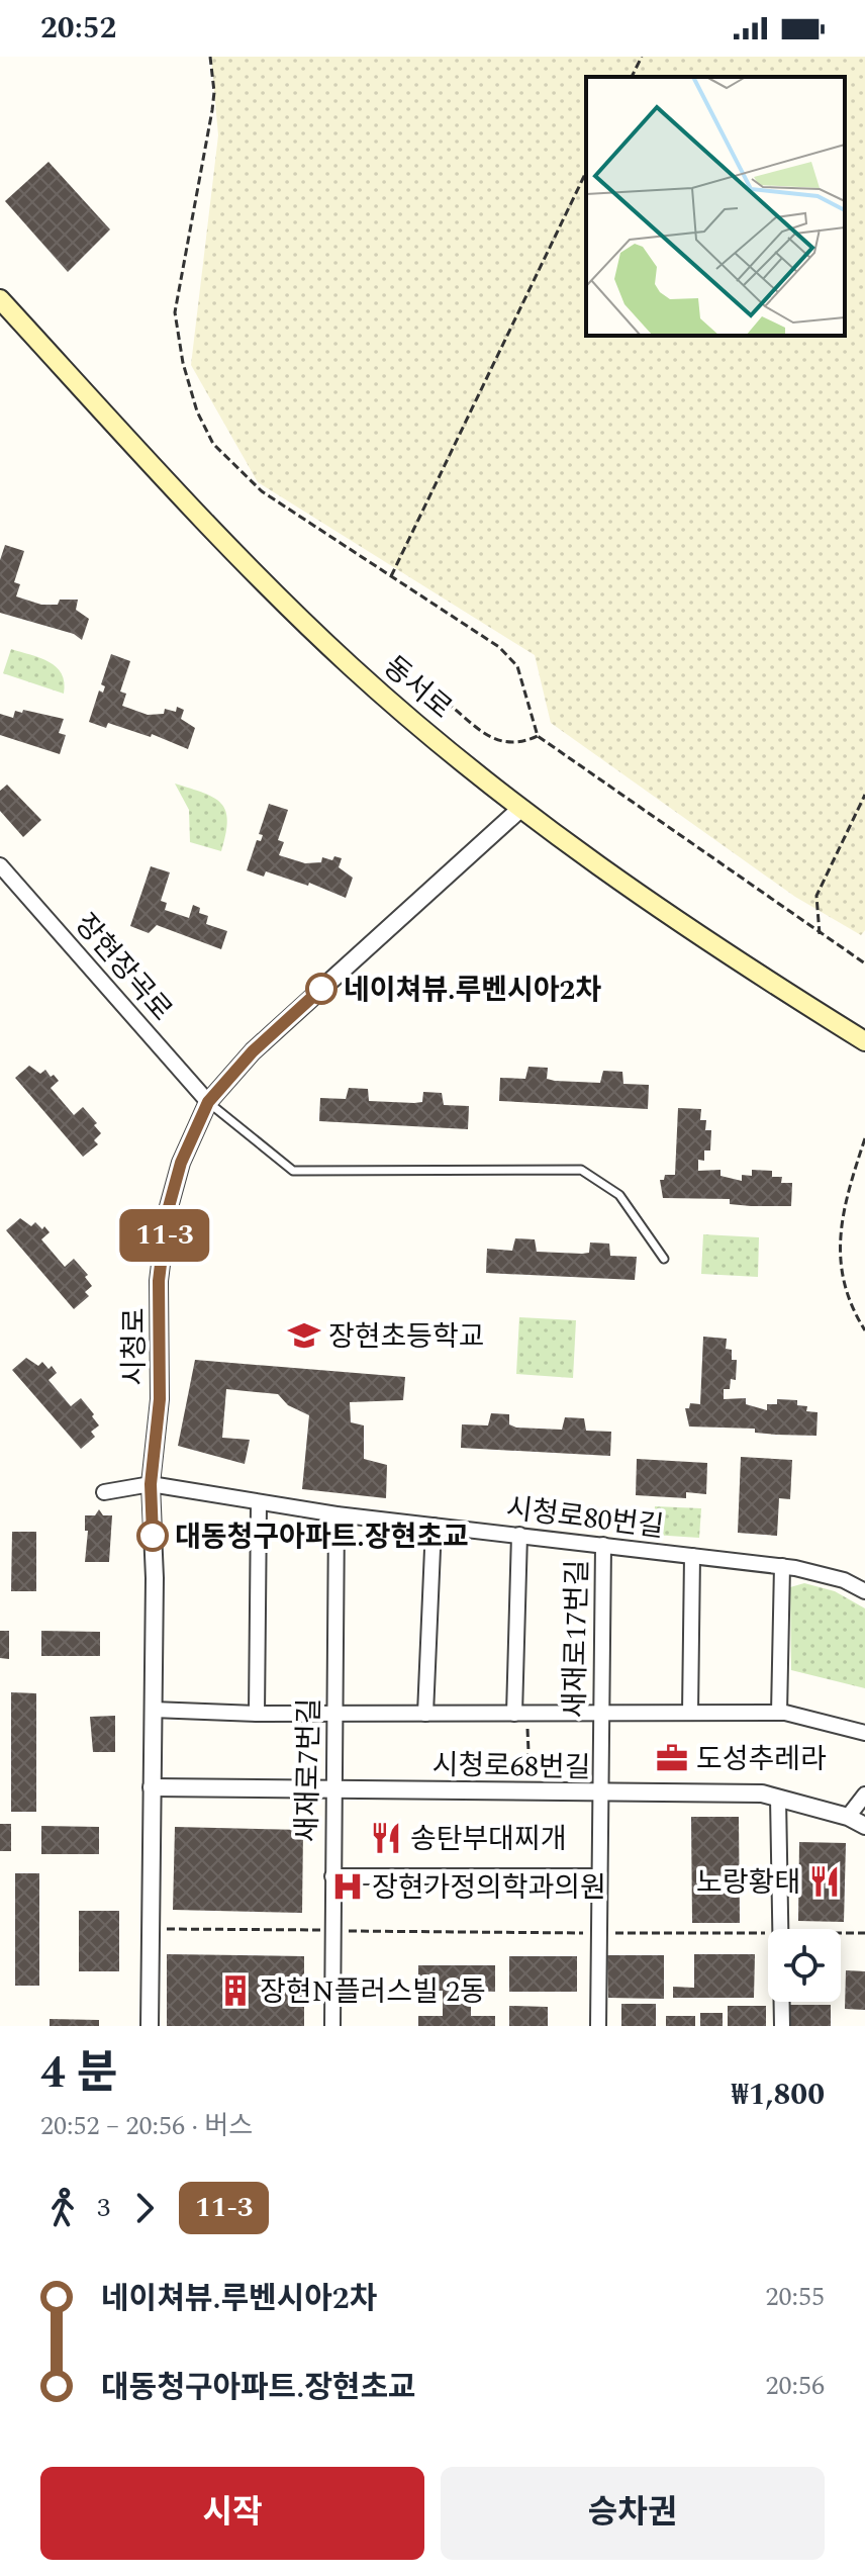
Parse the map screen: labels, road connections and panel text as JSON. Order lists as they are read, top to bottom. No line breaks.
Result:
{"streets":{"main road":["동서로"],"street":["장현장곡로","시청로","시청로80번길","새재로17번길","시청로68번길","새재로7번길"]},"crossings":[["동서로","시청로"],["장현장곡로","시청로"],["시청로","시청로80번길"],["시청로","시청로68번길"],["시청로80번길","새재로17번길"],["시청로80번길","새재로7번길"],["새재로17번길","시청로68번길"],["시청로68번길","새재로7번길"]],"places":{"other":["네이쳐뷰.루벤시아2차","대동청구아파트.장현초교"],"school or university":["장현초등학교"],"office":["도성추레라"],"restaurant":["송탄부대찌개","노랑황태"],"hospital":["장현가정의학과의원"],"building":["장현N플러스빌 2동"]},"lines":["bus line 11-3"],"page":{"status":"20:52","on_map":"11-3","heading":["4 분","20:52 – 20:56 · 버스","₩1,800"],"legs":["3","11-3"],"list":[{"name":"네이쳐뷰.루벤시아2차","value":"20:55"},{"name":"대동청구아파트.장현초교","value":"20:56"}],"buttons":["시작","승차권"]}}
